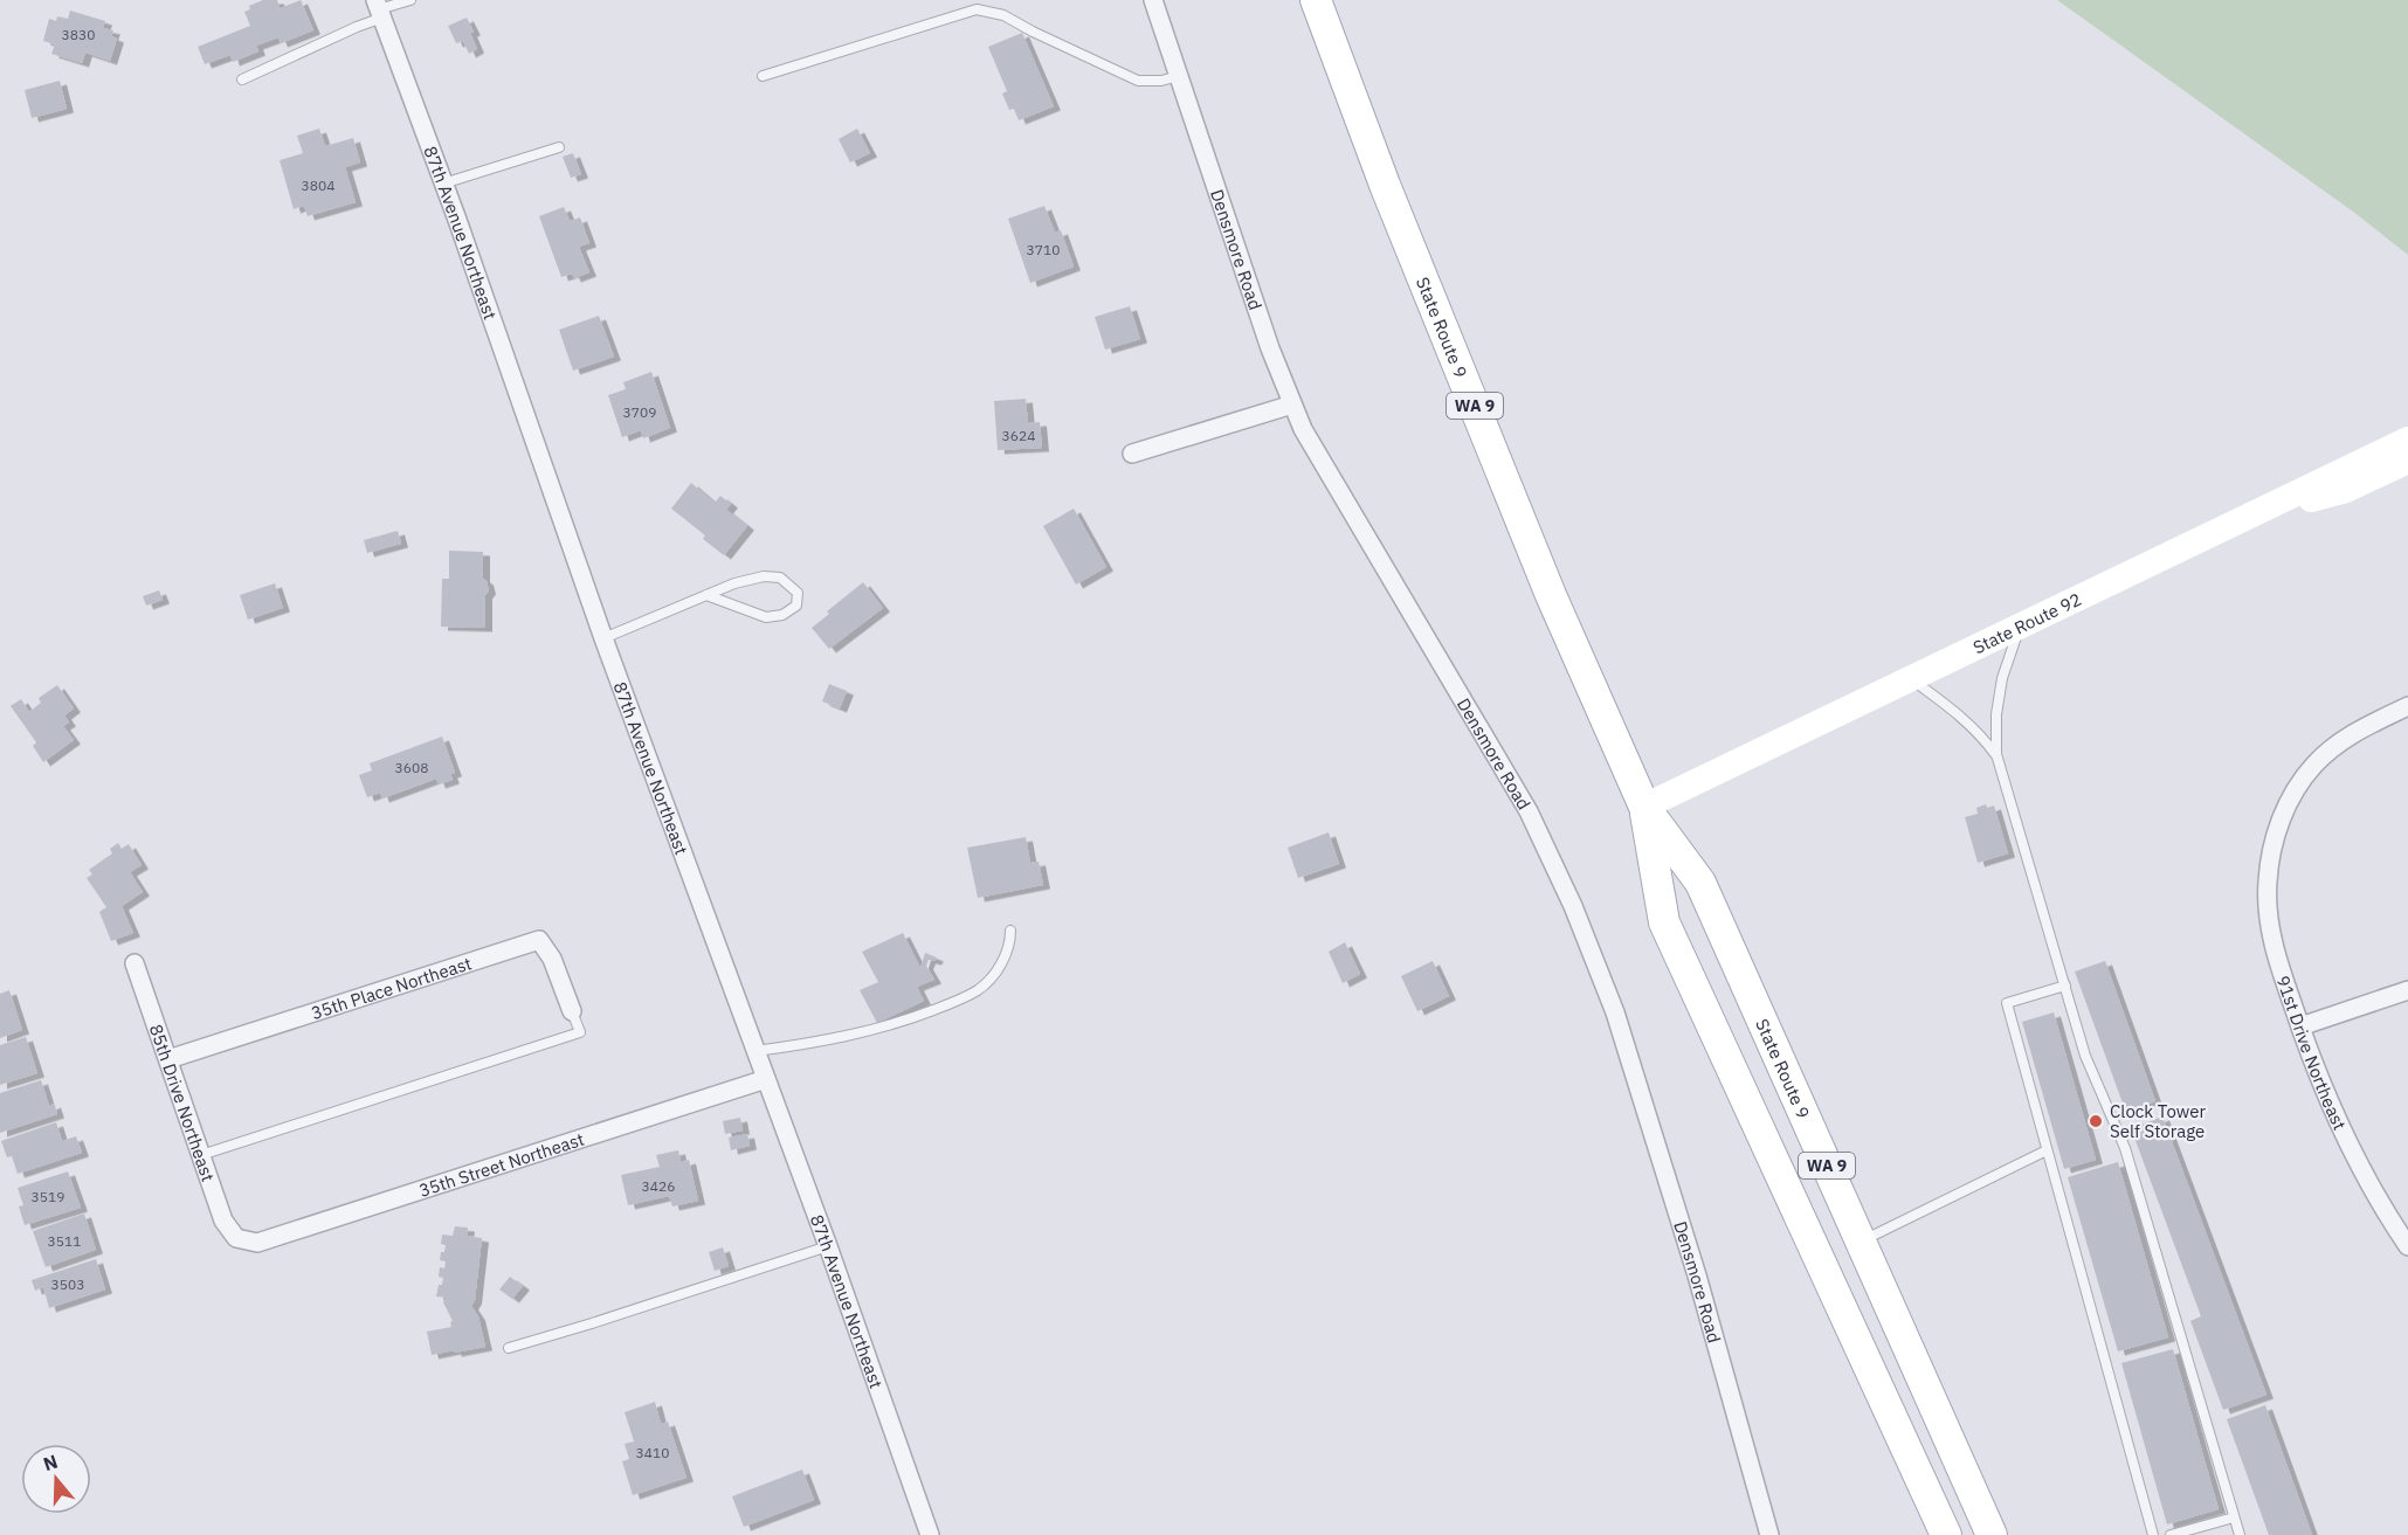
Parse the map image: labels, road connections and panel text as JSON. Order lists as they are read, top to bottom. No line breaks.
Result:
{"streets":{"main road":["State Route 9","WA 9","State Route 92"],"street":["87th Avenue Northeast","Densmore Road","35th Place Northeast","91st Drive Northeast","85th Drive Northeast","35th Street Northeast"]},"crossings":[["87th Avenue Northeast","35th Street Northeast"],["State Route 9","State Route 92"],["35th Place Northeast","85th Drive Northeast"],["85th Drive Northeast","35th Street Northeast"]],"places":["Clock Tower Self Storage"],"house_numbers":["3830","3804","3710","3709","3624","3608","3426","3519","3511","3503","3410"],"north":"top"}
